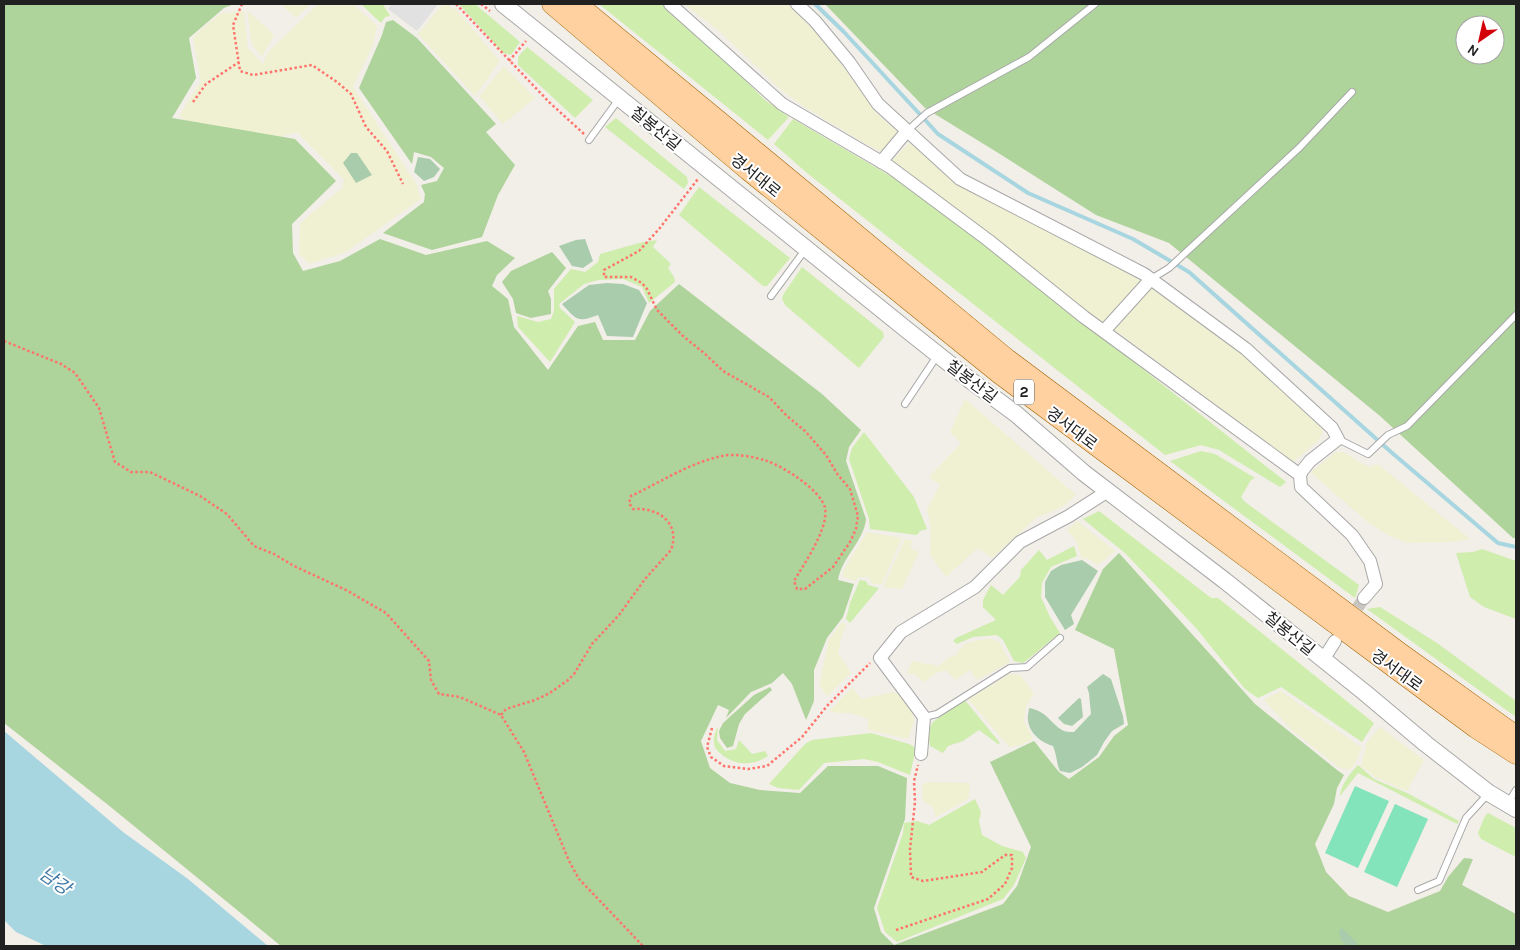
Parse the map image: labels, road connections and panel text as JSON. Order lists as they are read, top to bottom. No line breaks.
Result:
{"streets":{"main road":["경서대로","2"],"street":["칠봉산길"]},"water":["남강"],"north":"bottom left"}
